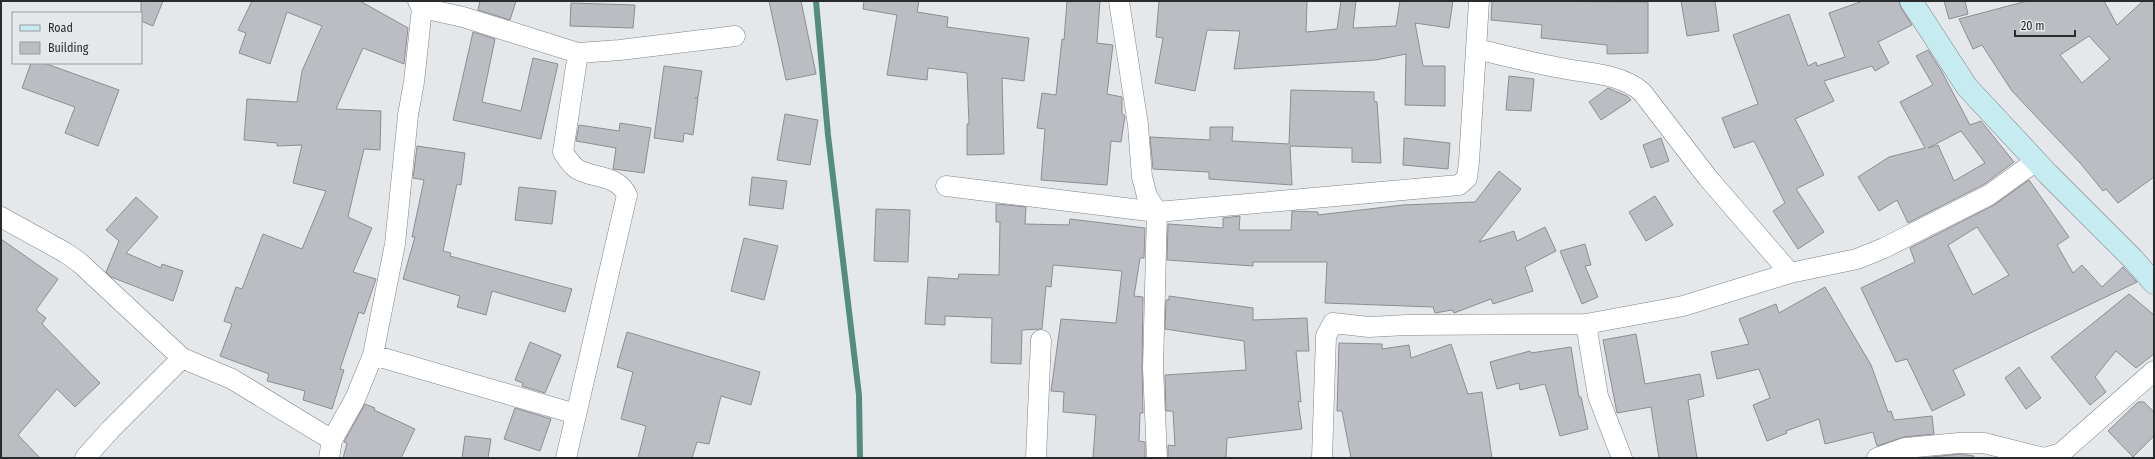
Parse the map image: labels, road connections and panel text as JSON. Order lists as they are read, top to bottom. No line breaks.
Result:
{"legend":["Road","Building"],"scale_bar":"20 m"}
